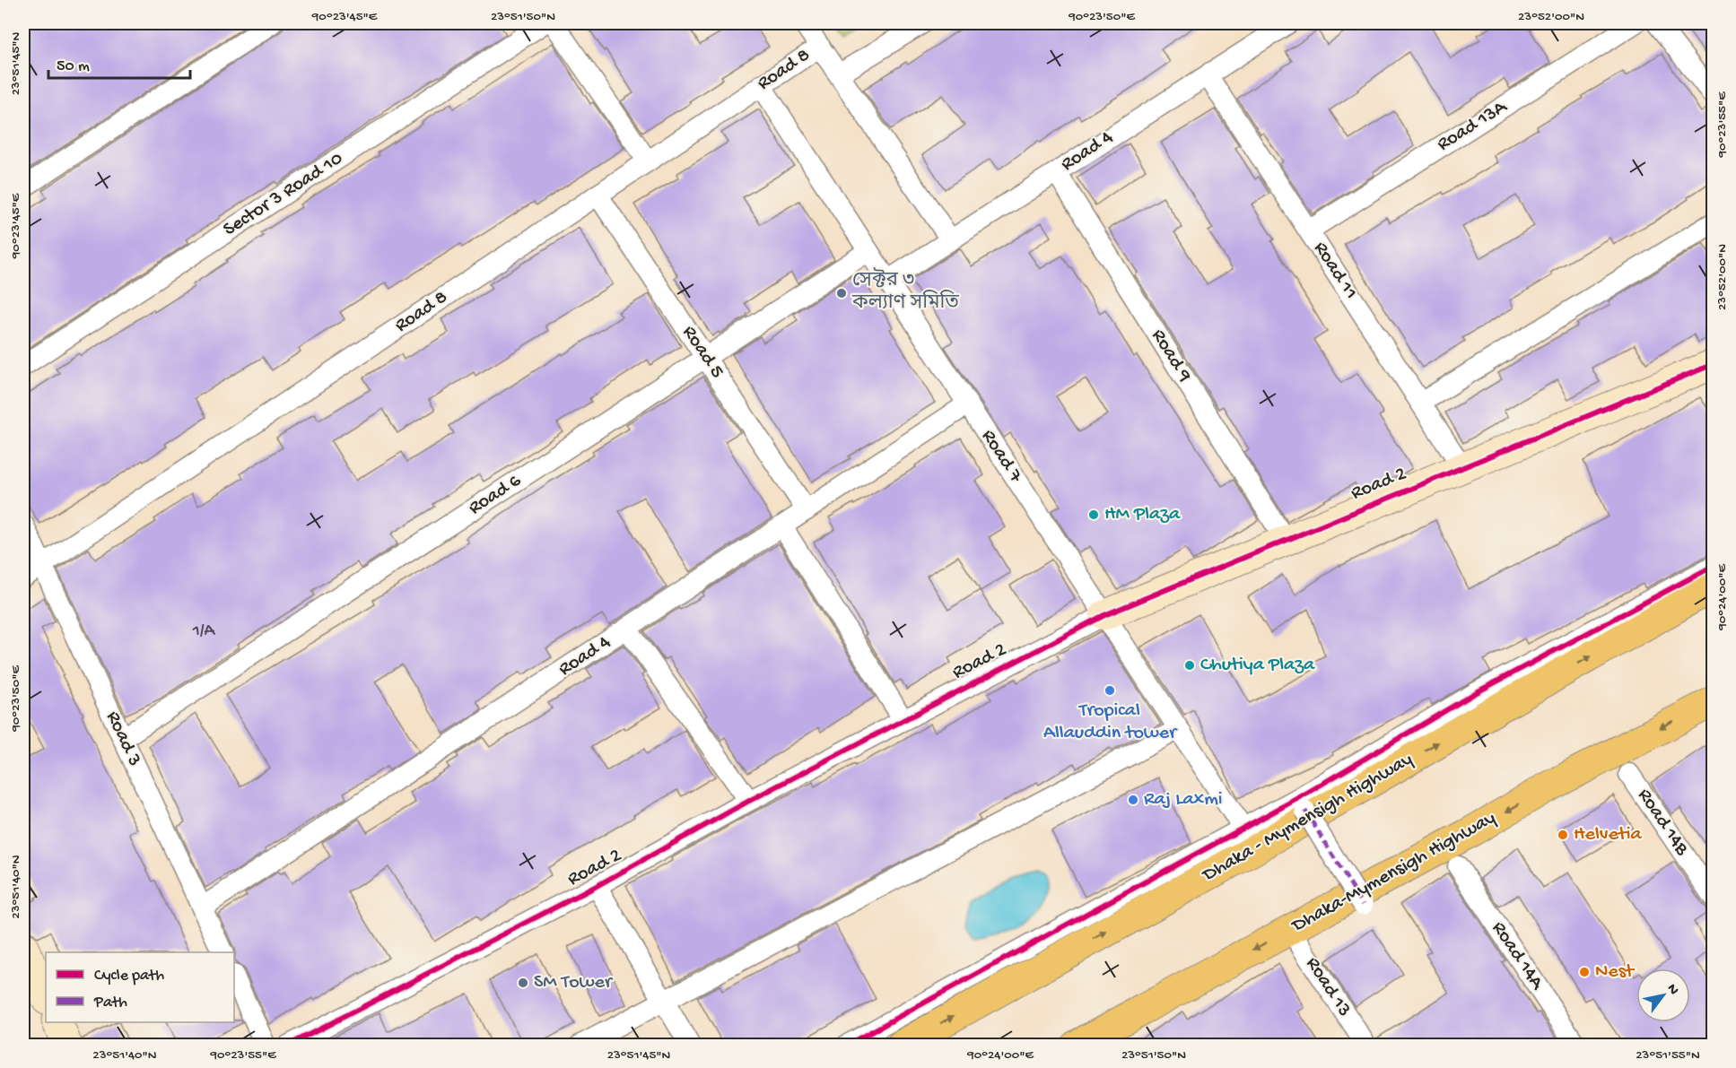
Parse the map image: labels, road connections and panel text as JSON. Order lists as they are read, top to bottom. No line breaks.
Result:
{"streets":{"highway":["Dhaka - Mymensigh Highway","Dhaka-Mymensigh Highway"],"street":["Road 8","Road 13A","Road 4","Sector 3 Road 10","Road 11","Road 5","Road 9","Road 7","Road 2","Road 6","Road 3","Road 14B","Road 14A","Road 13"]},"crossings":[["Road 8","Road 5"],["Road 8","Road 7"],["Road 8","Road 3"],["Road 13A","Road 11"],["Road 4","Road 11"],["Road 4","Road 5"],["Road 4","Road 9"],["Road 4","Road 7"],["Road 4","Road 3"],["Road 11","Road 2"],["Road 5","Road 6"],["Road 9","Road 2"],["Road 7","Road 2"],["Road 7","Road 6"],["Road 6","Road 3"],["Dhaka-Mymensigh Highway","Road 13"]],"one_way":["Dhaka - Mymensigh Highway","Dhaka-Mymensigh Highway"],"places":["সেক্টর ৩ কল্যাণ সমিতি","HM Plaza","Chutiya Plaza","Tropical Allauddin tower","Raj Laxmi","Helvetia","Nest","SM Tower"],"house_numbers":["1/A"],"legend":["Cycle path","Path"],"scale_bar":"50 m","north":"top right","coordinates":["90°23'45\"E","23°51'50\"N","90°23'50\"E","23°52'00\"N","23°51'45\"N","90°23'55\"E","90°24'00\"E","23°51'40\"N","23°51'55\"N"]}
